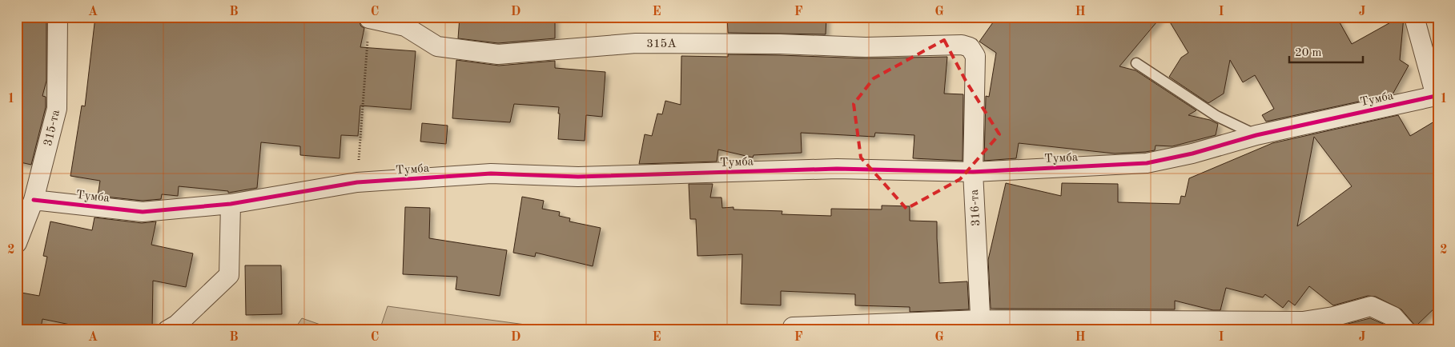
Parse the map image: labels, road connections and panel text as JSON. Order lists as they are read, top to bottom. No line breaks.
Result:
{"streets":{"street":["315А","Тумба","315-та","316-та"]},"crossings":[["315А","316-та"],["Тумба","315-та"],["Тумба","316-та"]],"scale_bar":"20 m","grid":{"columns":["A","B","C","D","E","F","G","H","I","J"],"rows":["1","2"]}}
